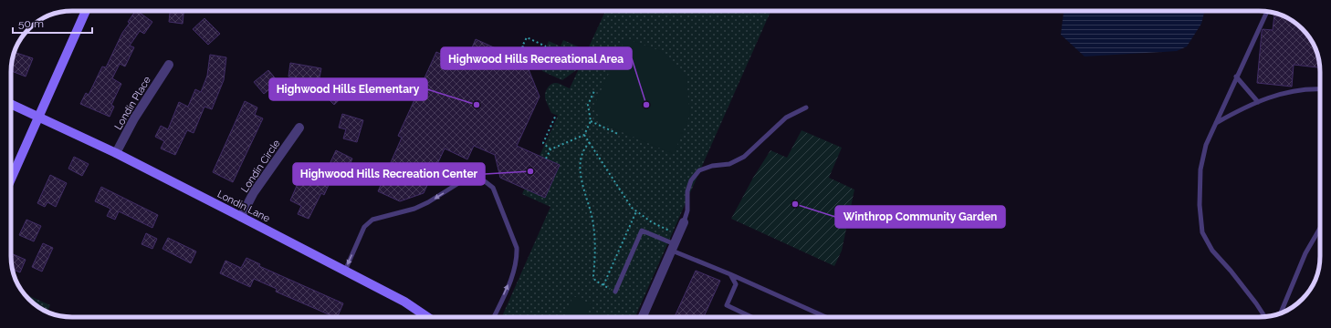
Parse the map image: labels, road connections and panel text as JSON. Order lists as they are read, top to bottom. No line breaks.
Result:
{"streets":{"street":["Londin Place","Londin Circle","Londin Lane"]},"crossings":[["Londin Place","Londin Lane"],["Londin Circle","Londin Lane"]],"places":["Highwood Hills Elementary","Highwood Hills Recreational Area","Highwood Hills Recreation Center","Winthrop Community Garden"],"scale_bar":"50 m"}
